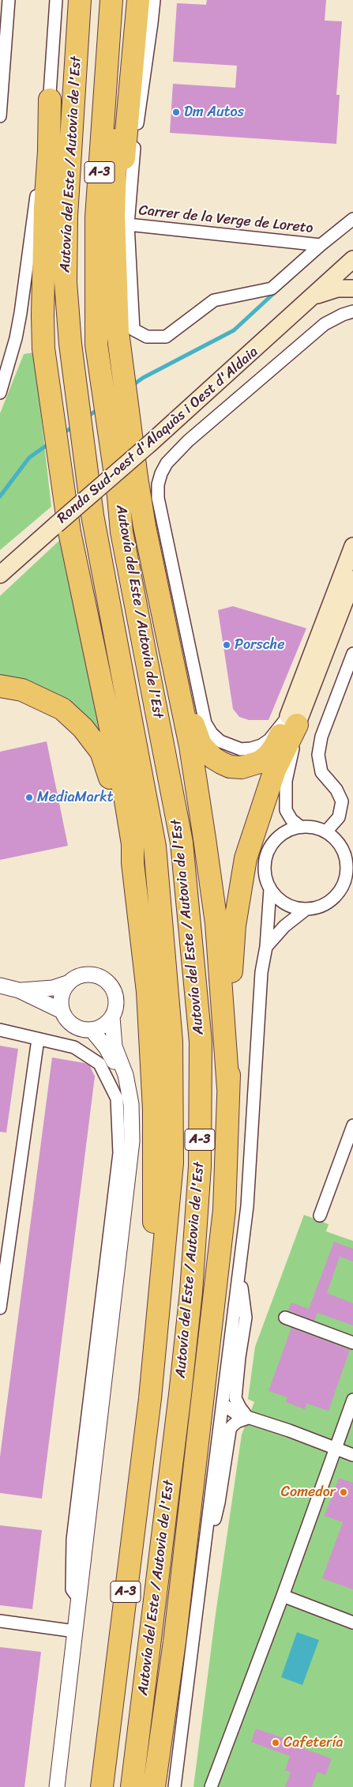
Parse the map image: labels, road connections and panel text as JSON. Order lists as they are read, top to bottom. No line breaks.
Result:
{"streets":{"highway":["Autovía del Este / Autovia de l'Est","A-3"],"main road":["Ronda Sud-oest d'Alaquàs i Oest d'Aldaia"],"street":["Carrer de la Verge de Loreto"]},"places":["Dm Autos","Porsche","MediaMarkt","Comedor","Cafetería"]}
